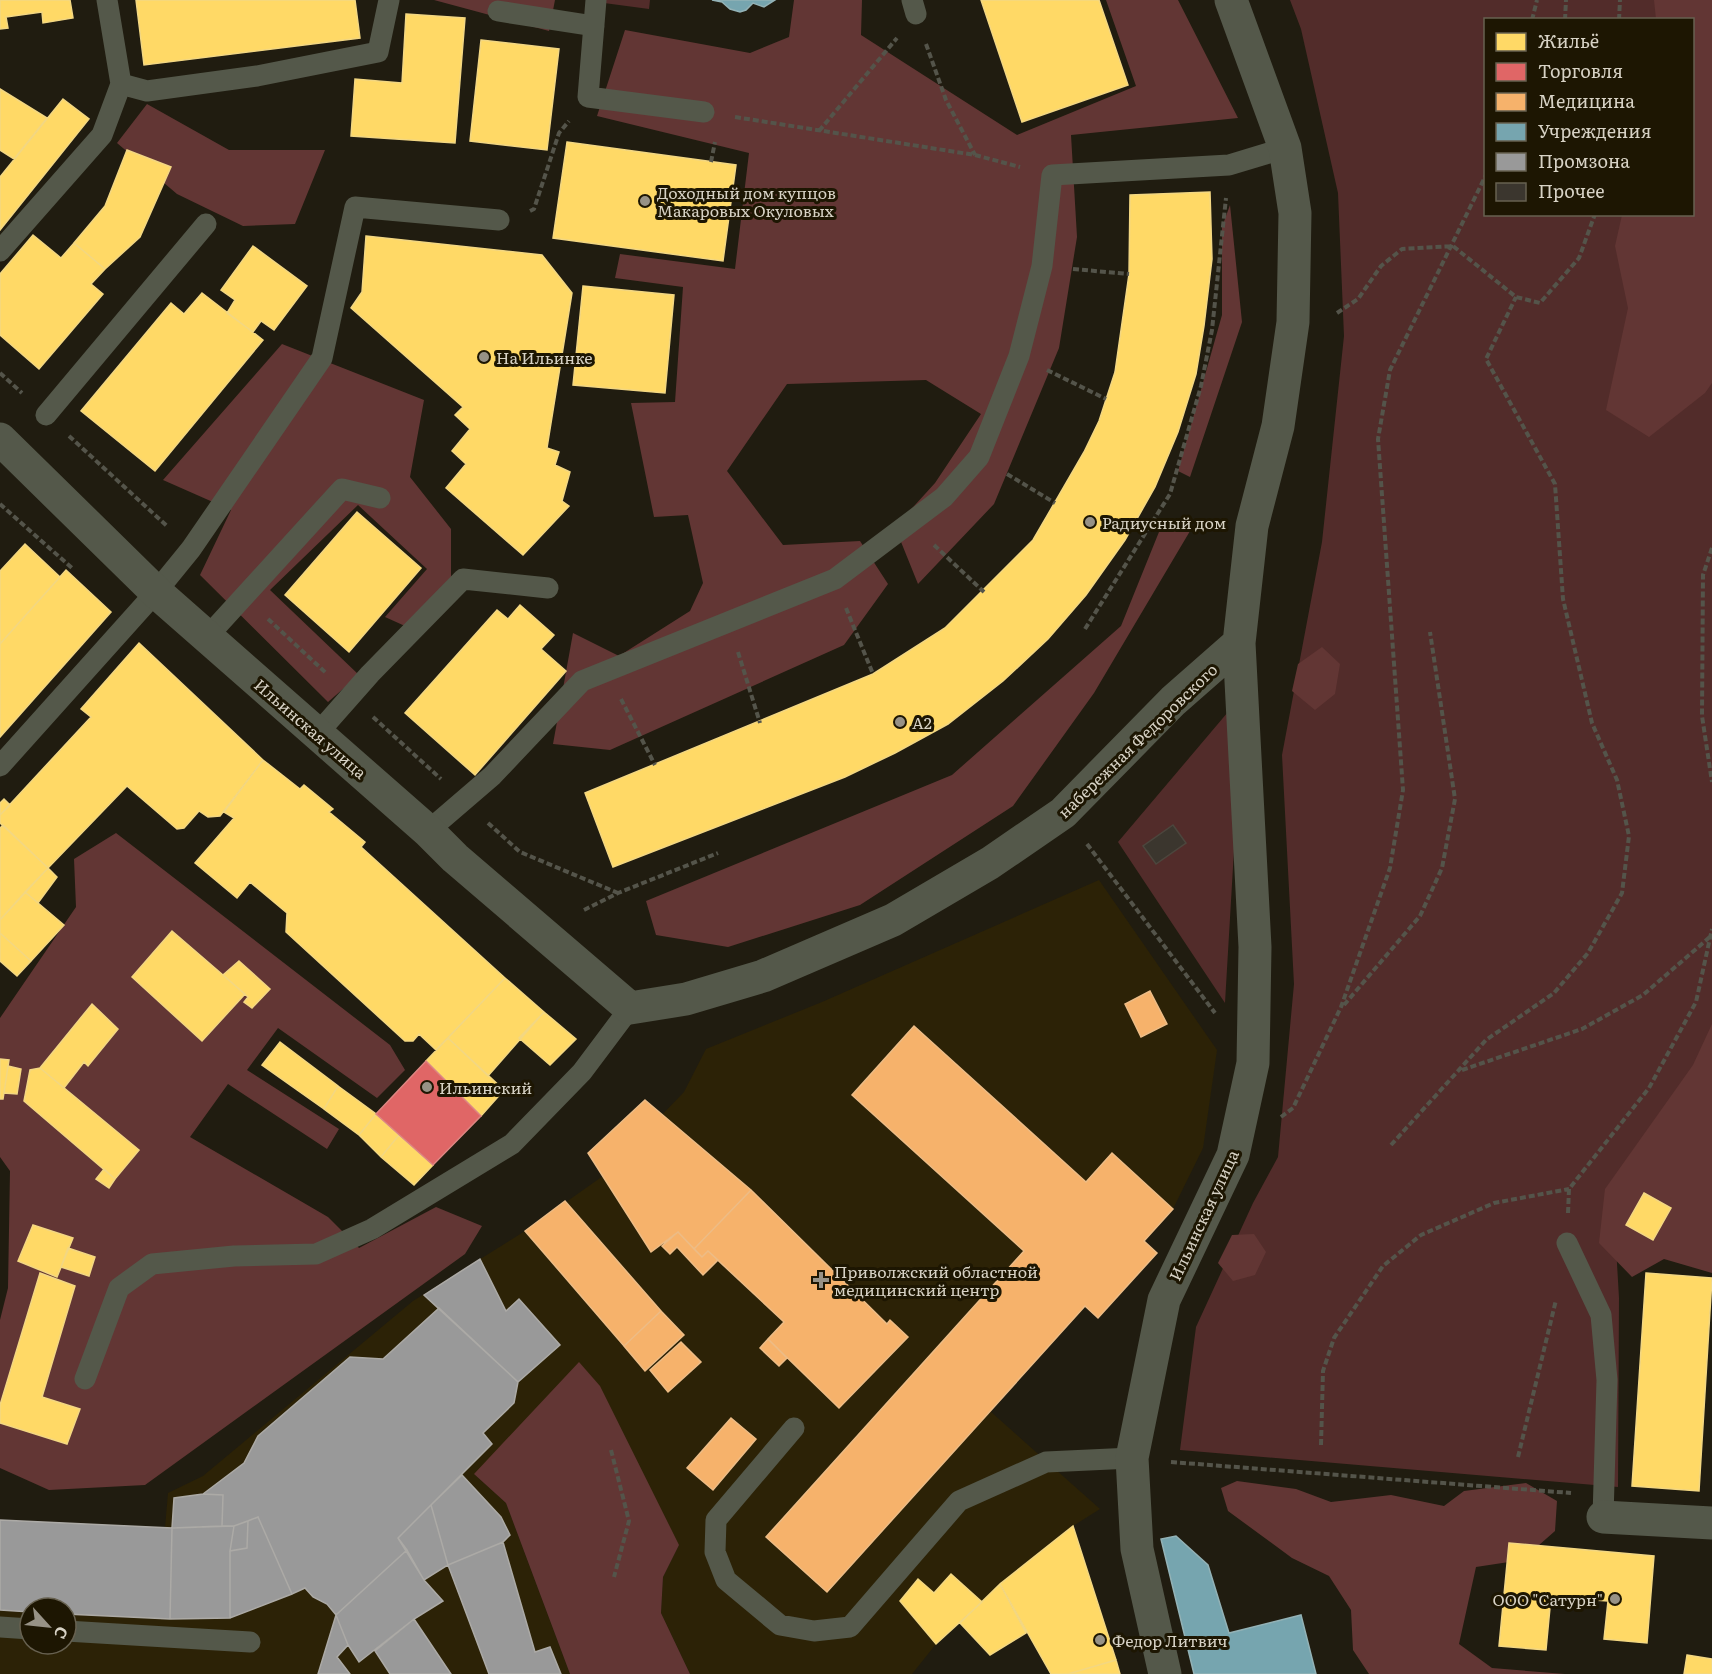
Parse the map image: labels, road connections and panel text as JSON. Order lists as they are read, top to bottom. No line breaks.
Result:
{"streets":{"street":["Ильинская улица","набережная Федоровского"]},"crossings":[["Ильинская улица","набережная Федоровского"]],"places":{"other":["Доходный дом купцов Макаровых Окуловых","На Ильинке","Радиусный дом","А2","Ильинский","ООО \"Сатурн\"","Федор Литвич"],"health":["Приволжский областной медицинский центр"]},"legend":["Жильё","Торговля","Медицина","Учреждения","Промзона","Прочее"],"north":"bottom right"}
